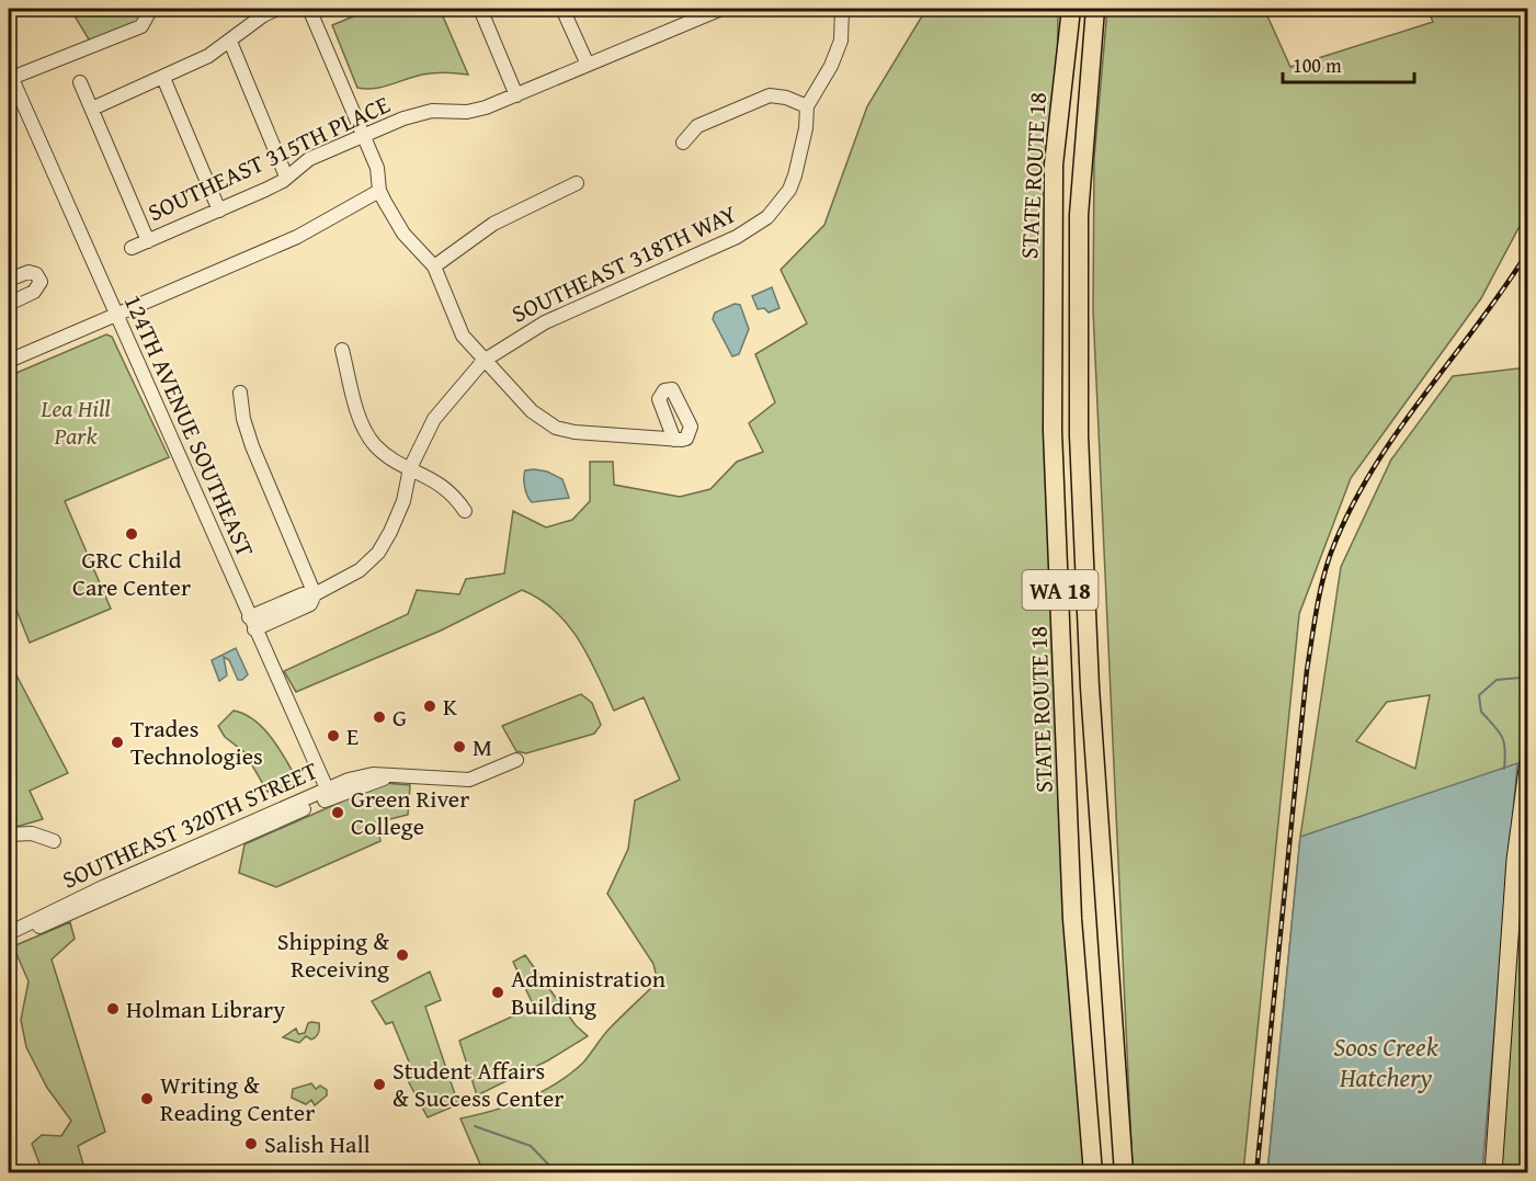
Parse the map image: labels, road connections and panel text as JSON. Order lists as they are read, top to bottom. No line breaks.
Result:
{"streets":{"highway":["STATE ROUTE 18","WA 18"],"street":["SOUTHEAST 315TH PLACE","SOUTHEAST 318TH WAY","124TH AVENUE SOUTHEAST","SOUTHEAST 320TH STREET"]},"crossings":[["SOUTHEAST 318TH WAY","124TH AVENUE SOUTHEAST"],["124TH AVENUE SOUTHEAST","SOUTHEAST 320TH STREET"]],"water":["Soos Creek Hatchery"],"parks":["Lea Hill Park"],"places":["GRC Child Care Center","K","G","E","Trades Technologies","M","Green River College","Shipping & Receiving","Administration Building","Holman Library","Student Affairs & Success Center","Writing & Reading Center","Salish Hall"],"scale_bar":"100 m"}
